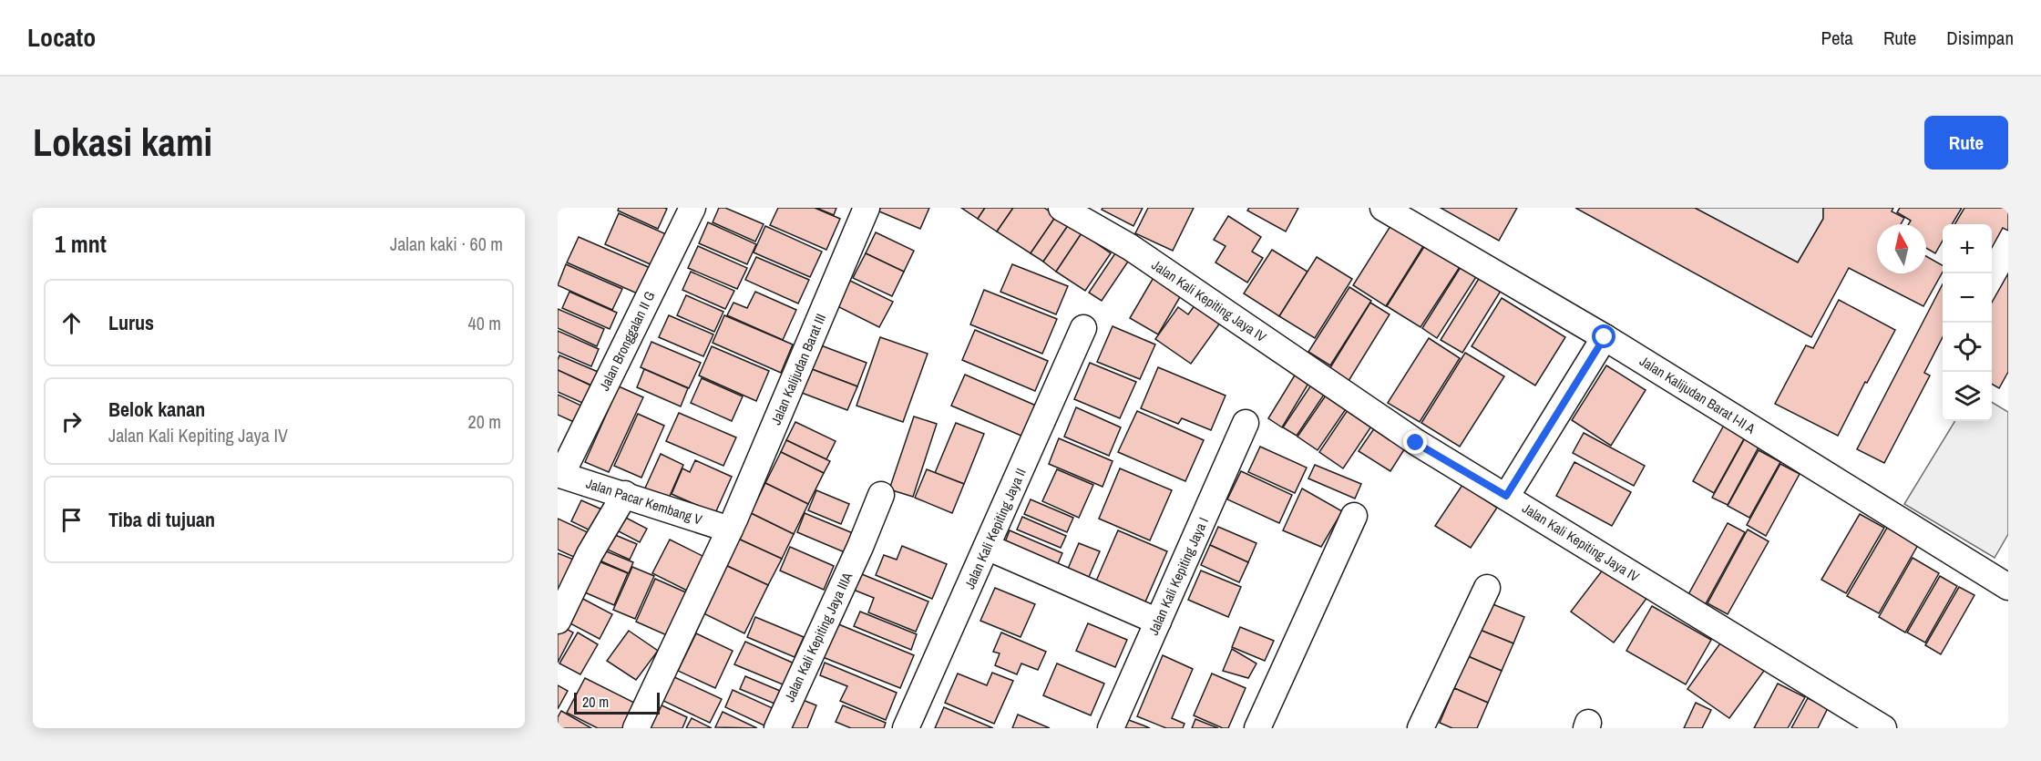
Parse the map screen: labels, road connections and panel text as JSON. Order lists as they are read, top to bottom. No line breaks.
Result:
{"streets":{"street":["Jalan Kali Kepiting Jaya IV","Jalan Bronggalan II G","Jalan Kalijudan Barat III","Jalan Kalijudan Barat I-II A","Jalan Pacar Kembang V","Jalan Kali Kepiting Jaya II","Jalan Kali Kepiting Jaya I","Jalan Kali Kepiting Jaya IIIA"]},"crossings":[["Jalan Bronggalan II G","Jalan Pacar Kembang V"],["Jalan Kalijudan Barat III","Jalan Pacar Kembang V"]],"scale_bar":"20 m","north":"top","page":{"header":"Locato","nav":["Peta","Rute","Disimpan"],"buttons":"Rute","title":"Lokasi kami","heading":["1 mnt","Jalan kaki · 60 m"],"map_buttons":["+","−"],"list":[["Lurus","40 m"],["Belok kanan","Jalan Kali Kepiting Jaya IV","20 m"],"Tiba di tujuan"],"scale":"20 m"}}
